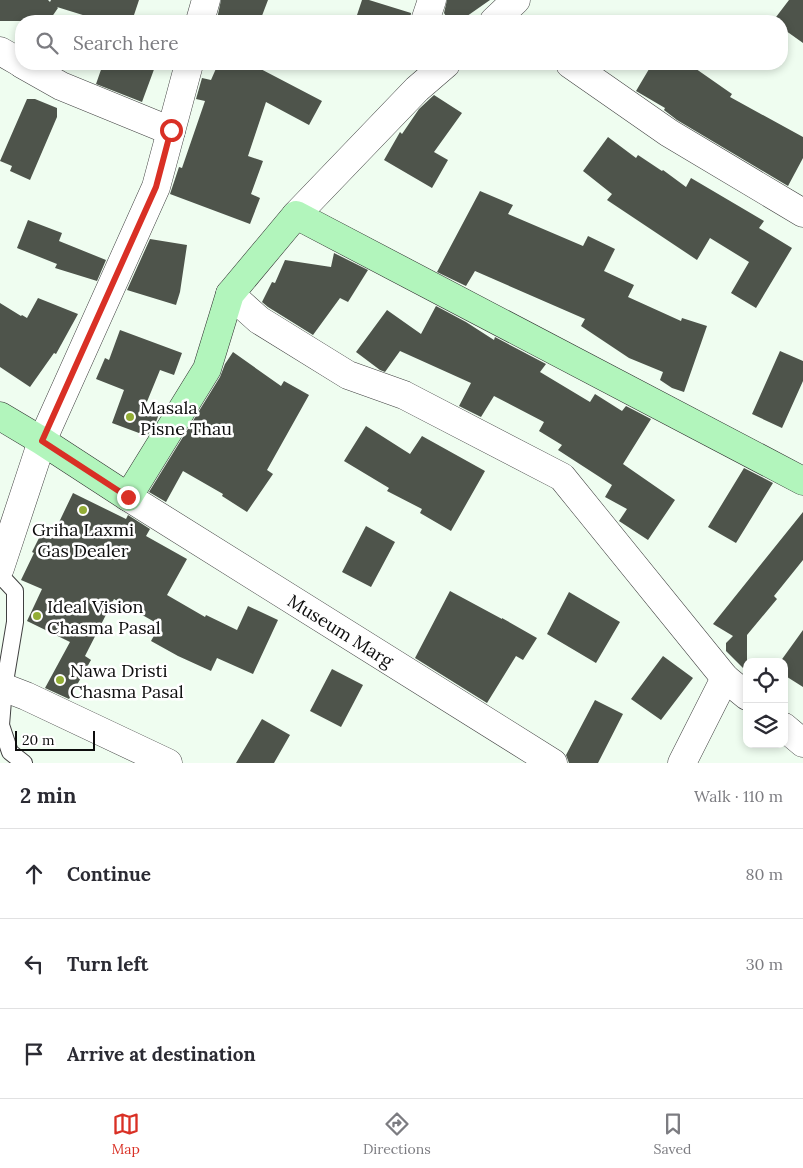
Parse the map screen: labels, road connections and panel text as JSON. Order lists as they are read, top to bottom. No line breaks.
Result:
{"streets":{"street":["Museum Marg"]},"places":["Masala Pisne Thau","Griha Laxmi Gas Dealer","Ideal Vision Chasma Pasal","Nawa Dristi Chasma Pasal"],"scale_bar":"20 m","page":{"search":"Search here","scale":"20 m","heading":["2 min","Walk · 110 m"],"list":[["Continue","80 m"],["Turn left","30 m"],"Arrive at destination"],"nav":["Map","Directions","Saved"]}}
